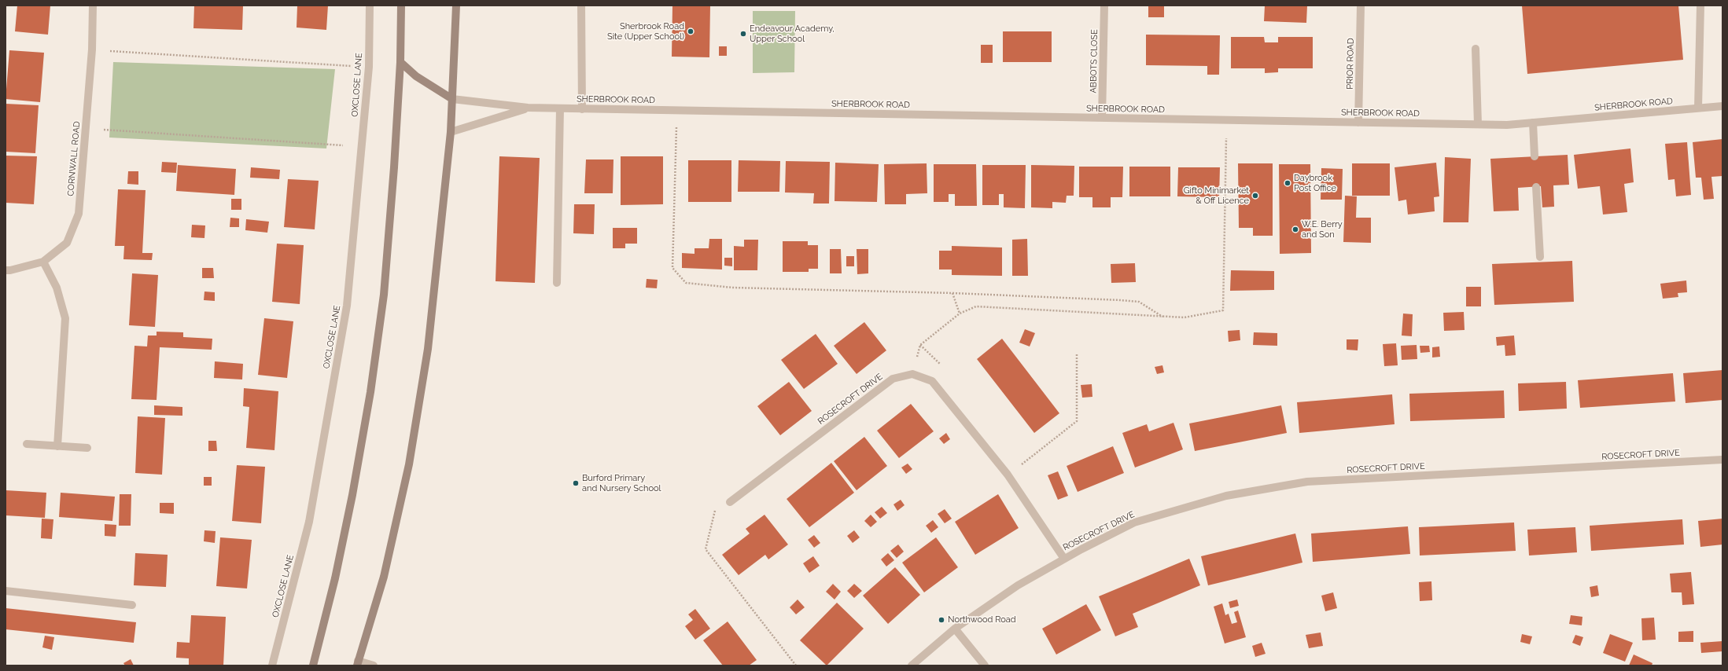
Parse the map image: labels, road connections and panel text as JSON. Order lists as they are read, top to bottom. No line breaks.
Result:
{"streets":{"street":["ABBOTS CLOSE","PRIOR ROAD","OXCLOSE LANE","SHERBROOK ROAD","CORNWALL ROAD","ROSECROFT DRIVE"]},"crossings":[["ABBOTS CLOSE","SHERBROOK ROAD"],["PRIOR ROAD","SHERBROOK ROAD"]],"places":["Sherbrook Road Site (Upper School)","Endeavour Academy, Upper School","Daybrook Post Office","Gifto Minimarket & Off Licence","W.E. Berry and Son","Burford Primary and Nursery School","Northwood Road"]}
